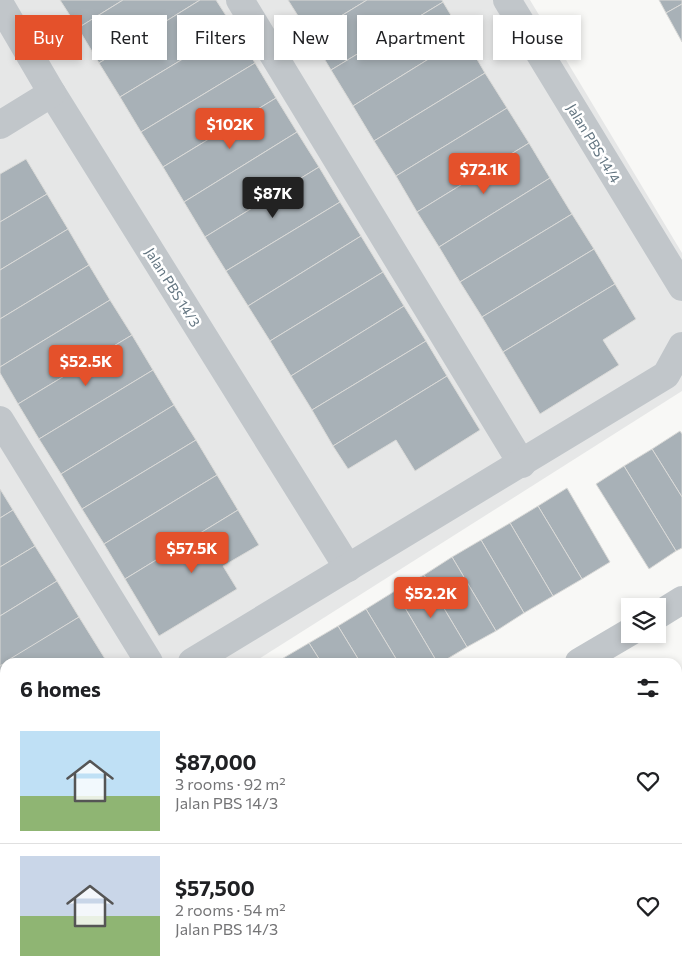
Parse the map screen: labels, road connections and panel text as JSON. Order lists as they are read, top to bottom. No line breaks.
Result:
{"streets":{"street":["Jalan PBS 14/4","Jalan PBS 14/3"]},"page":{"chip":["Buy","Rent","Filters","New","Apartment","House"],"price":["$102K","$72.1K","$87K","$52.5K","$57.5K","$52.2K"],"heading":"6 homes","list":[{"name":"$87,000","note":"3 rooms · 92 m² · Jalan PBS 14/3"},{"name":"$57,500","note":"2 rooms · 54 m² · Jalan PBS 14/3"}]}}
